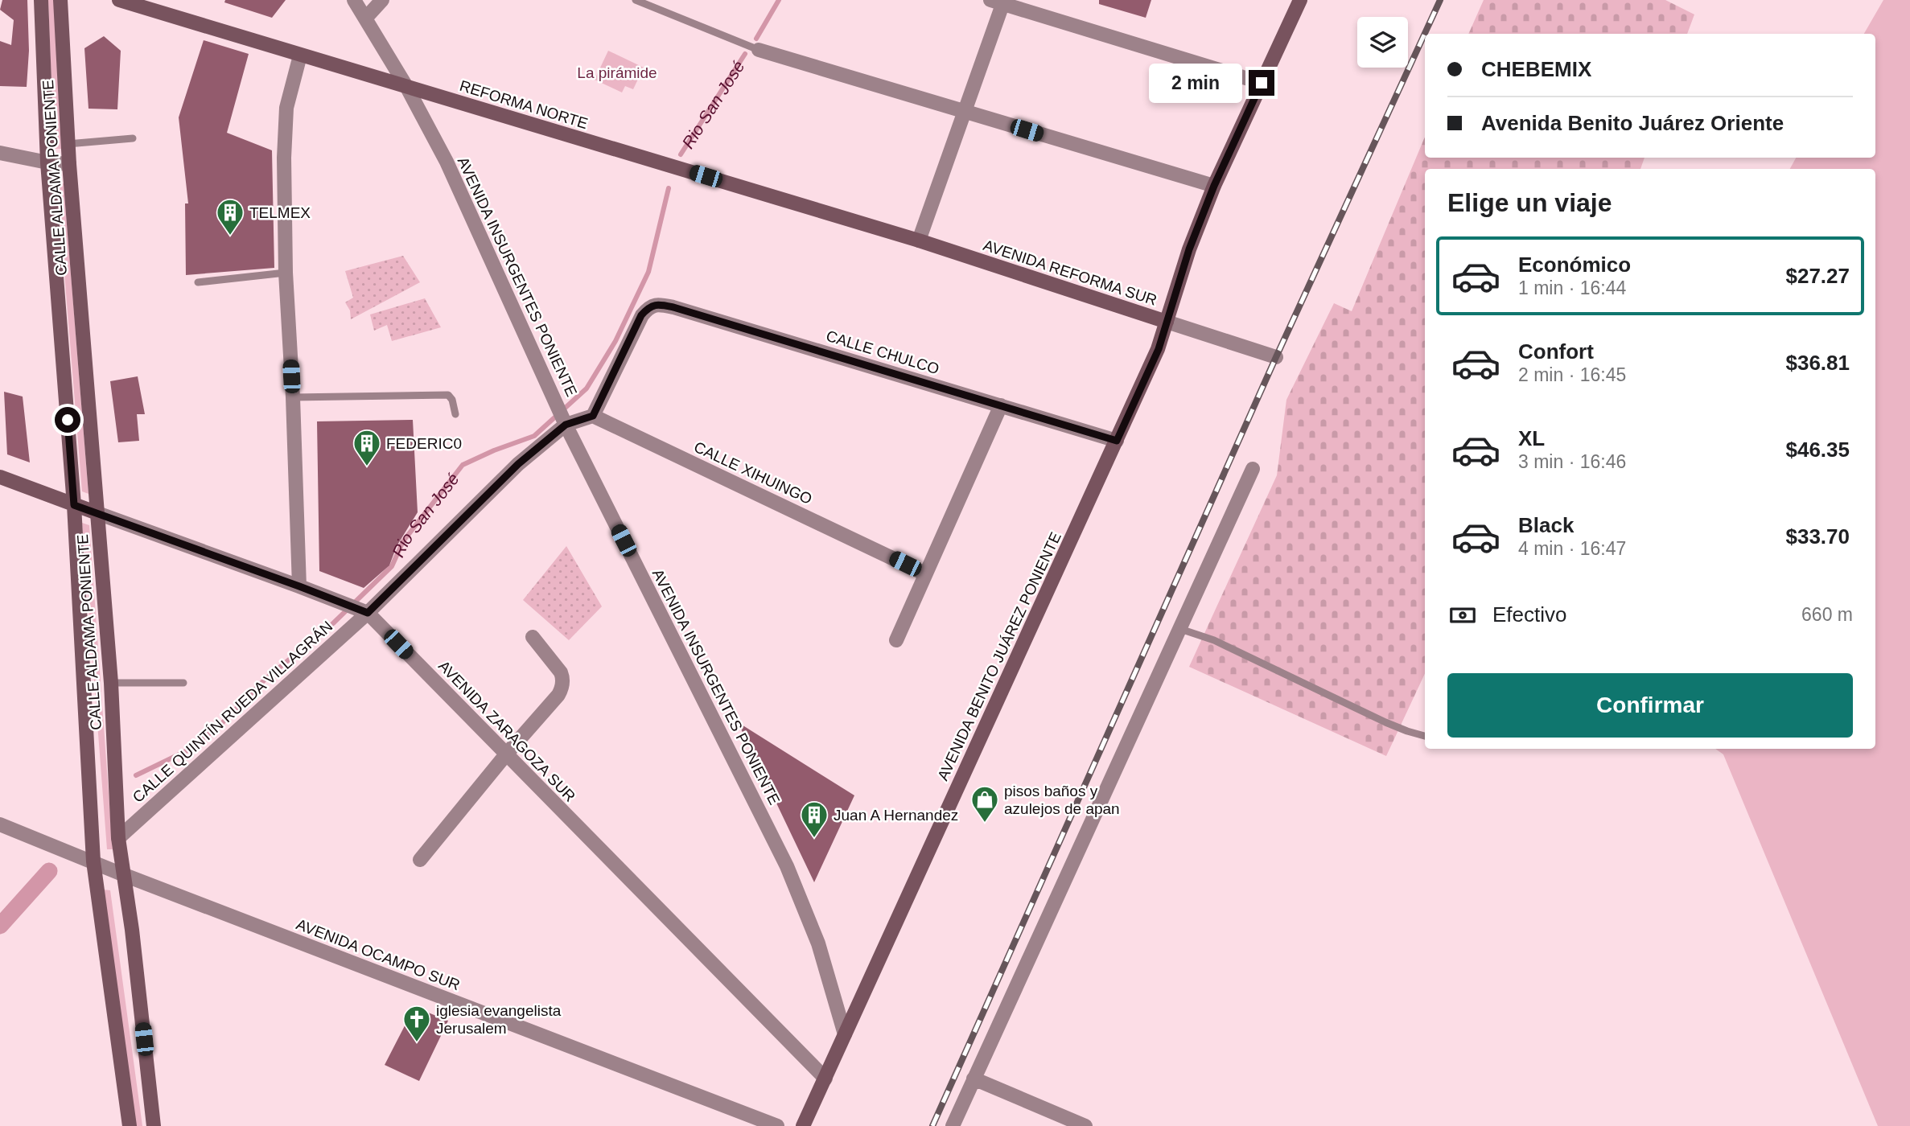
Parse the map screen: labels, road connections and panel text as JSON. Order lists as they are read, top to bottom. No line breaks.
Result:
{"streets":{"main road":["REFORMA NORTE","CALLE ALDAMA PONIENTE","AVENIDA REFORMA SUR","AVENIDA BENITO JUÁREZ PONIENTE"],"street":["AVENIDA INSURGENTES PONIENTE","CALLE CHULCO","CALLE XIHUINGO","CALLE QUINTÍN RUEDA VILLAGRÁN","AVENIDA ZARAGOZA SUR","AVENIDA OCAMPO SUR"]},"crossings":[["REFORMA NORTE","AVENIDA REFORMA SUR"],["REFORMA NORTE","AVENIDA INSURGENTES PONIENTE"],["CALLE ALDAMA PONIENTE","CALLE QUINTÍN RUEDA VILLAGRÁN"],["CALLE ALDAMA PONIENTE","AVENIDA ZARAGOZA SUR"],["CALLE ALDAMA PONIENTE","AVENIDA OCAMPO SUR"],["AVENIDA REFORMA SUR","AVENIDA BENITO JUÁREZ PONIENTE"],["AVENIDA INSURGENTES PONIENTE","AVENIDA BENITO JUÁREZ PONIENTE"],["AVENIDA INSURGENTES PONIENTE","CALLE QUINTÍN RUEDA VILLAGRÁN"],["CALLE CHULCO","CALLE XIHUINGO"],["CALLE CHULCO","AVENIDA BENITO JUÁREZ PONIENTE"],["AVENIDA BENITO JUÁREZ PONIENTE","AVENIDA ZARAGOZA SUR"],["CALLE QUINTÍN RUEDA VILLAGRÁN","AVENIDA ZARAGOZA SUR"]],"water":["Rio San José"],"parks":["La pirámide"],"places":{"building":["TELMEX","FEDERIC0","Juan A Hernandez"],"shop":["pisos baños y azulejos de apan"],"church":["iglesia evangelista Jerusalem"]},"page":{"banner":["CHEBEMIX","Avenida Benito Juárez Oriente"],"bubble":"2 min","heading":"Elige un viaje","list":[{"name":"Económico","note":"1 min · 16:44","value":"$27.27"},{"name":"Confort","note":"2 min · 16:45","value":"$36.81"},{"name":"XL","note":"3 min · 16:46","value":"$46.35"},{"name":"Black","note":"4 min · 16:47","value":"$33.70"}],"pay":["Efectivo","660 m"],"buttons":"Confirmar"}}
